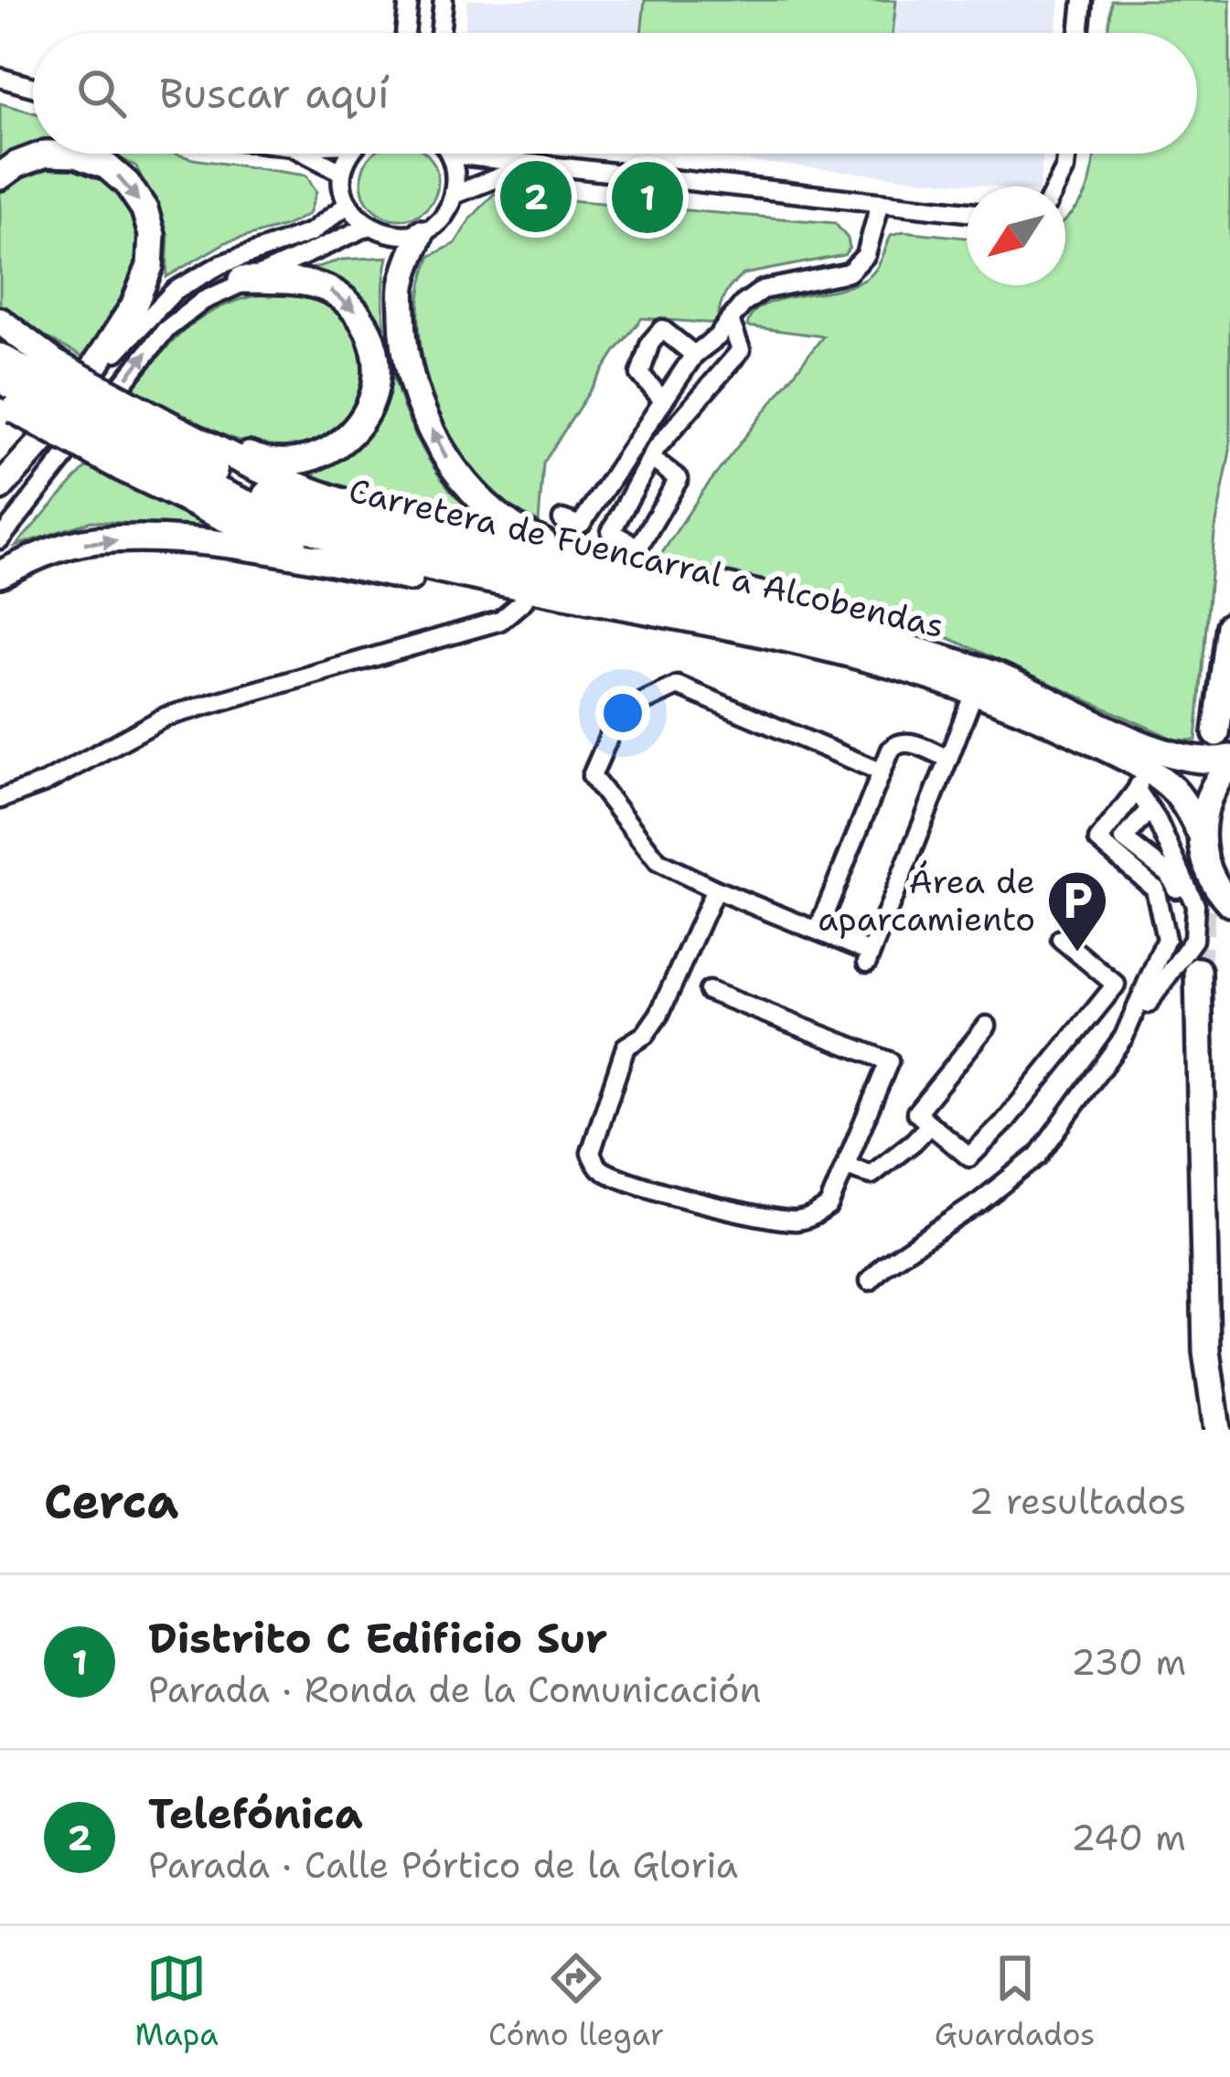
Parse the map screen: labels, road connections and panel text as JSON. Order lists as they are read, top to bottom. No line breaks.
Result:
{"streets":{"highway":["Carretera de Fuencarral a Alcobendas"]},"places":{"parking":["Área de aparcamiento"]},"north":"bottom left","page":{"search":"Buscar aquí","pins":["2","1"],"heading":["Cerca","2 resultados"],"list":[{"mark":"1","name":"Distrito C Edificio Sur","note":"Parada · Ronda de la Comunicación","value":"230 m"},{"mark":"2","name":"Telefónica","note":"Parada · Calle Pórtico de la Gloria","value":"240 m"}],"nav":["Mapa","Cómo llegar","Guardados"]}}
